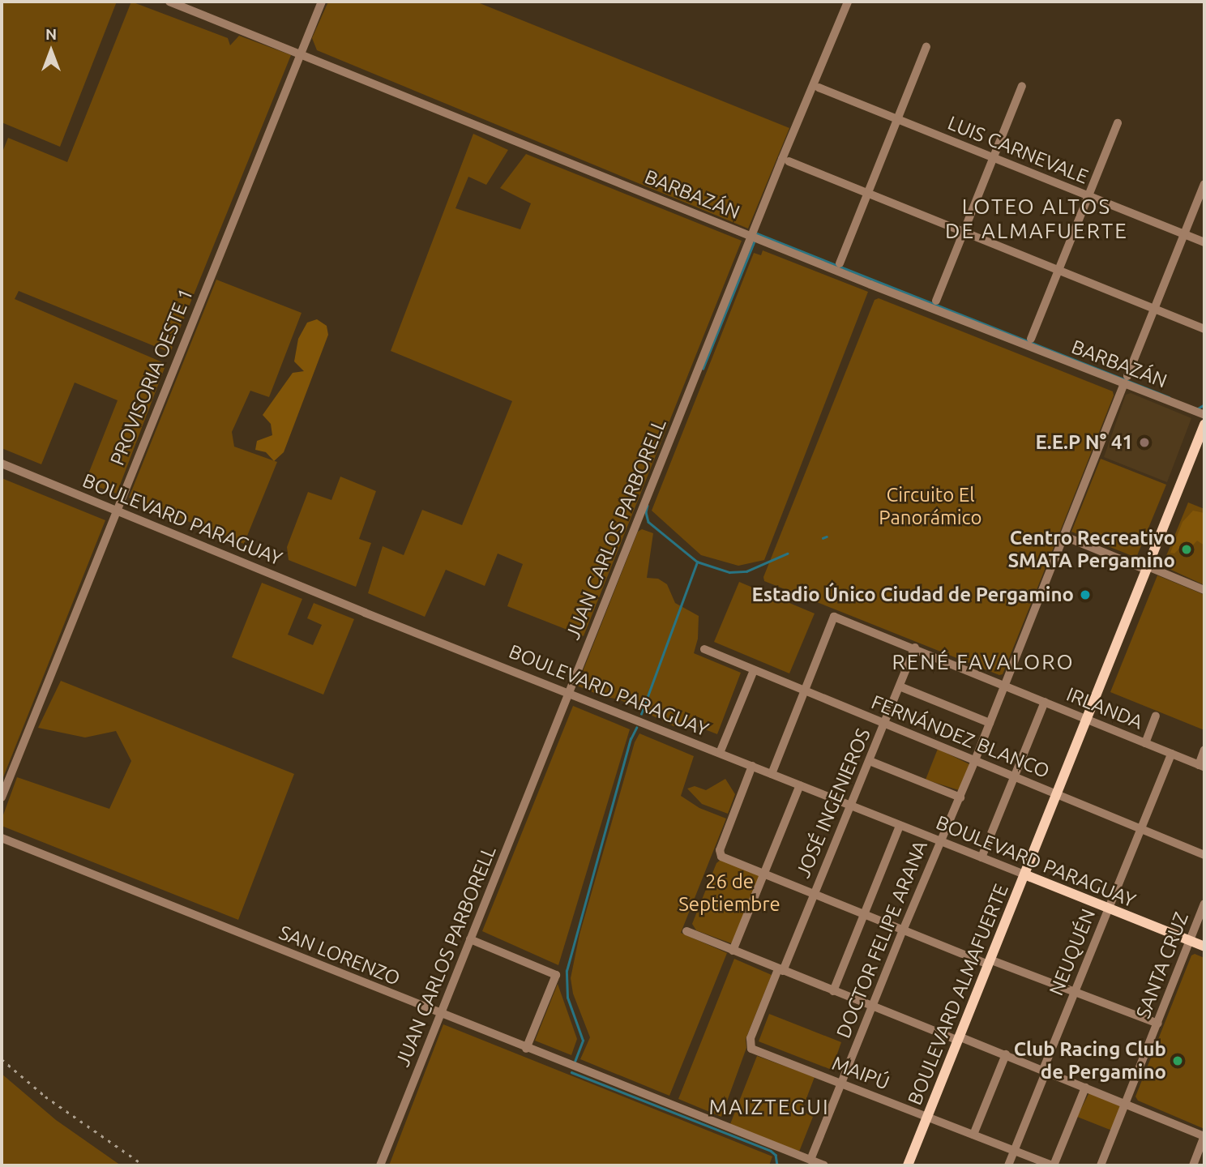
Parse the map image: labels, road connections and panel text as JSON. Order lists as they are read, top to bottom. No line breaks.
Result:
{"streets":{"main road":["BOULEVARD PARAGUAY","BOULEVARD ALMAFUERTE"],"street":["LUIS CARNEVALE","BARBAZÁN","PROVISORIA OESTE 1","JUAN CARLOS PARBORELL","IRLANDA","FERNÁNDEZ BLANCO","JOSÉ INGENIEROS","DOCTOR FELIPE ARANA","NEUQUÉN","SAN LORENZO","SANTA CRUZ","MAIPÚ"]},"crossings":[["LUIS CARNEVALE","DOCTOR FELIPE ARANA"],["BARBAZÁN","PROVISORIA OESTE 1"],["BARBAZÁN","JUAN CARLOS PARBORELL"],["BARBAZÁN","DOCTOR FELIPE ARANA"],["PROVISORIA OESTE 1","BOULEVARD PARAGUAY"],["BOULEVARD PARAGUAY","JUAN CARLOS PARBORELL"],["BOULEVARD PARAGUAY","JOSÉ INGENIEROS"],["BOULEVARD PARAGUAY","DOCTOR FELIPE ARANA"],["BOULEVARD PARAGUAY","NEUQUÉN"],["BOULEVARD PARAGUAY","SANTA CRUZ"],["BOULEVARD PARAGUAY","BOULEVARD ALMAFUERTE"],["JUAN CARLOS PARBORELL","SAN LORENZO"],["IRLANDA","FERNÁNDEZ BLANCO"],["IRLANDA","JOSÉ INGENIEROS"],["IRLANDA","DOCTOR FELIPE ARANA"],["IRLANDA","NEUQUÉN"],["IRLANDA","BOULEVARD ALMAFUERTE"],["FERNÁNDEZ BLANCO","JOSÉ INGENIEROS"],["FERNÁNDEZ BLANCO","DOCTOR FELIPE ARANA"],["FERNÁNDEZ BLANCO","NEUQUÉN"],["FERNÁNDEZ BLANCO","BOULEVARD ALMAFUERTE"],["JOSÉ INGENIEROS","MAIPÚ"],["DOCTOR FELIPE ARANA","SAN LORENZO"],["DOCTOR FELIPE ARANA","MAIPÚ"],["NEUQUÉN","MAIPÚ"],["BOULEVARD ALMAFUERTE","MAIPÚ"]],"districts":["LOTEO ALTOS DE ALMAFUERTE","RENÉ FAVALORO","MAIZTEGUI"],"parks":["Circuito El Panorámico","26 de Septiembre"],"places":["E.E.P N° 41","Centro Recreativo SMATA Pergamino","Estadio Único Ciudad de Pergamino","Club Racing Club de Pergamino"],"north":"top"}
